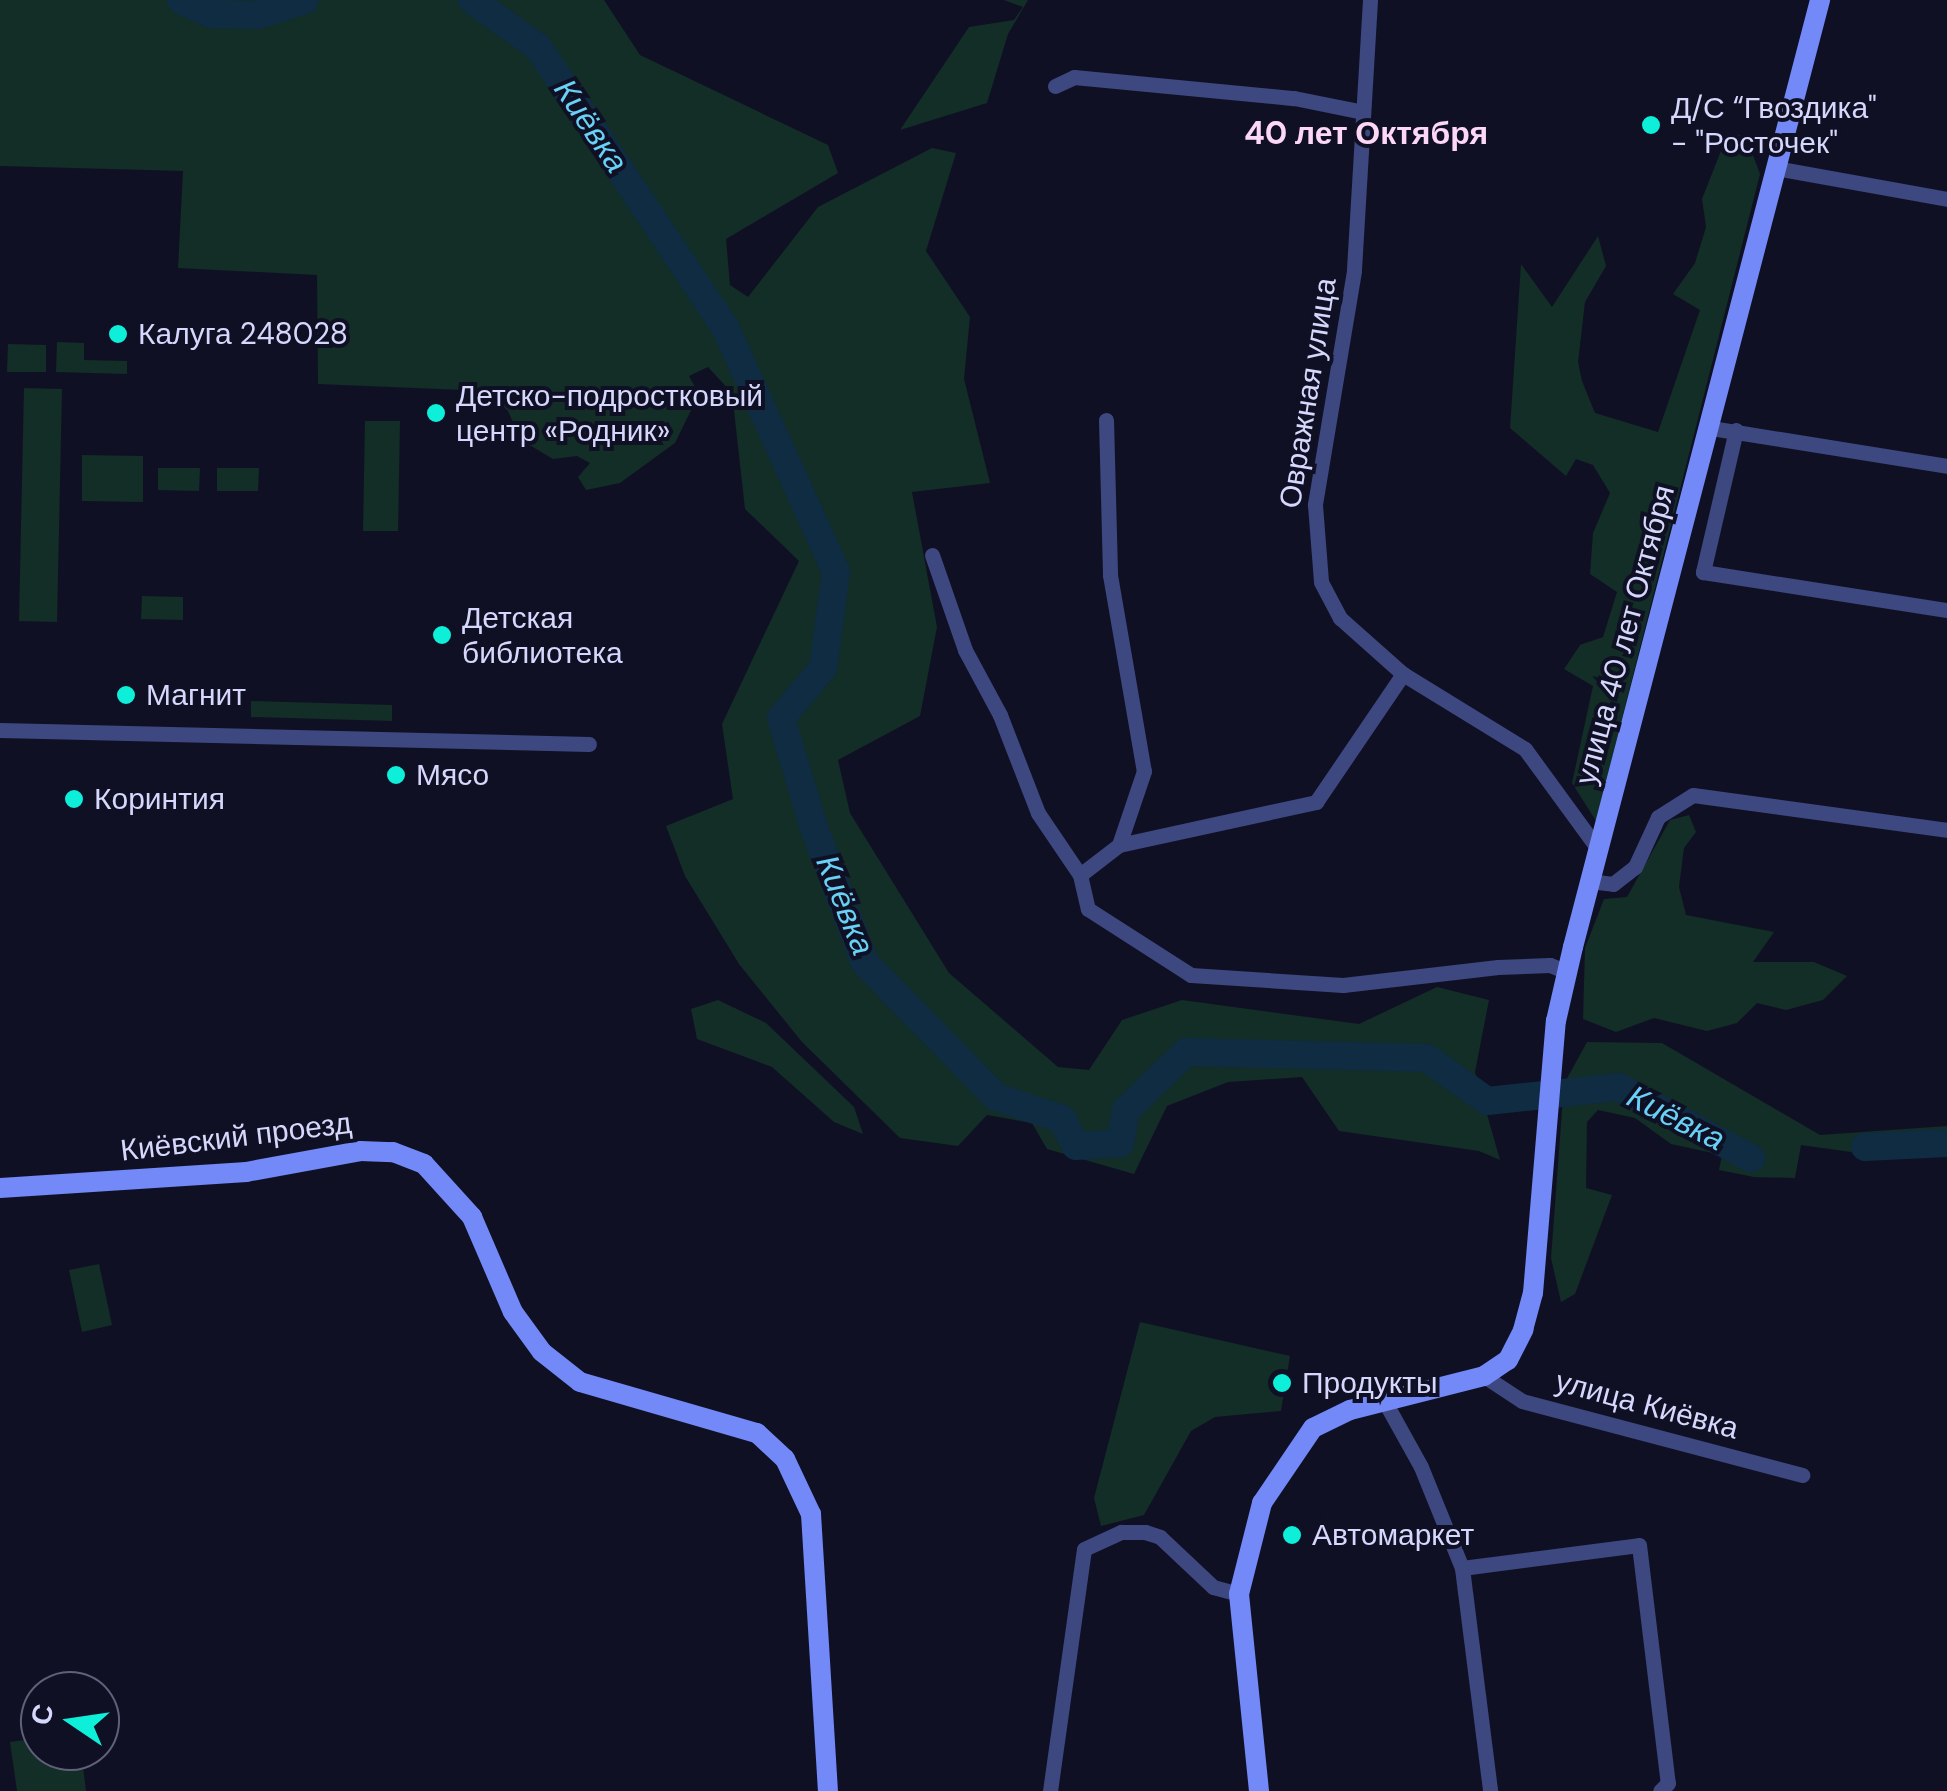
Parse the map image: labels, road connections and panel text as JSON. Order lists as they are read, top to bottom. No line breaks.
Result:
{"streets":{"main road":["улица 40 лет Октября","Киёвский проезд"],"street":["Овражная улица","улица Киёвка"]},"crossings":[["Овражная улица","улица 40 лет Октября"],["улица 40 лет Октября","улица Киёвка"]],"districts":["40 лет Октября"],"water":["Киёвка"],"places":["Д/С “Гвоздика\" - \"Росточек\"","Калуга 248028","Детско-подростковый центр «Родник»","Детская библиотека","Магнит","Мясо","Коринтия","Продукты","Автомаркет"],"north":"left"}
